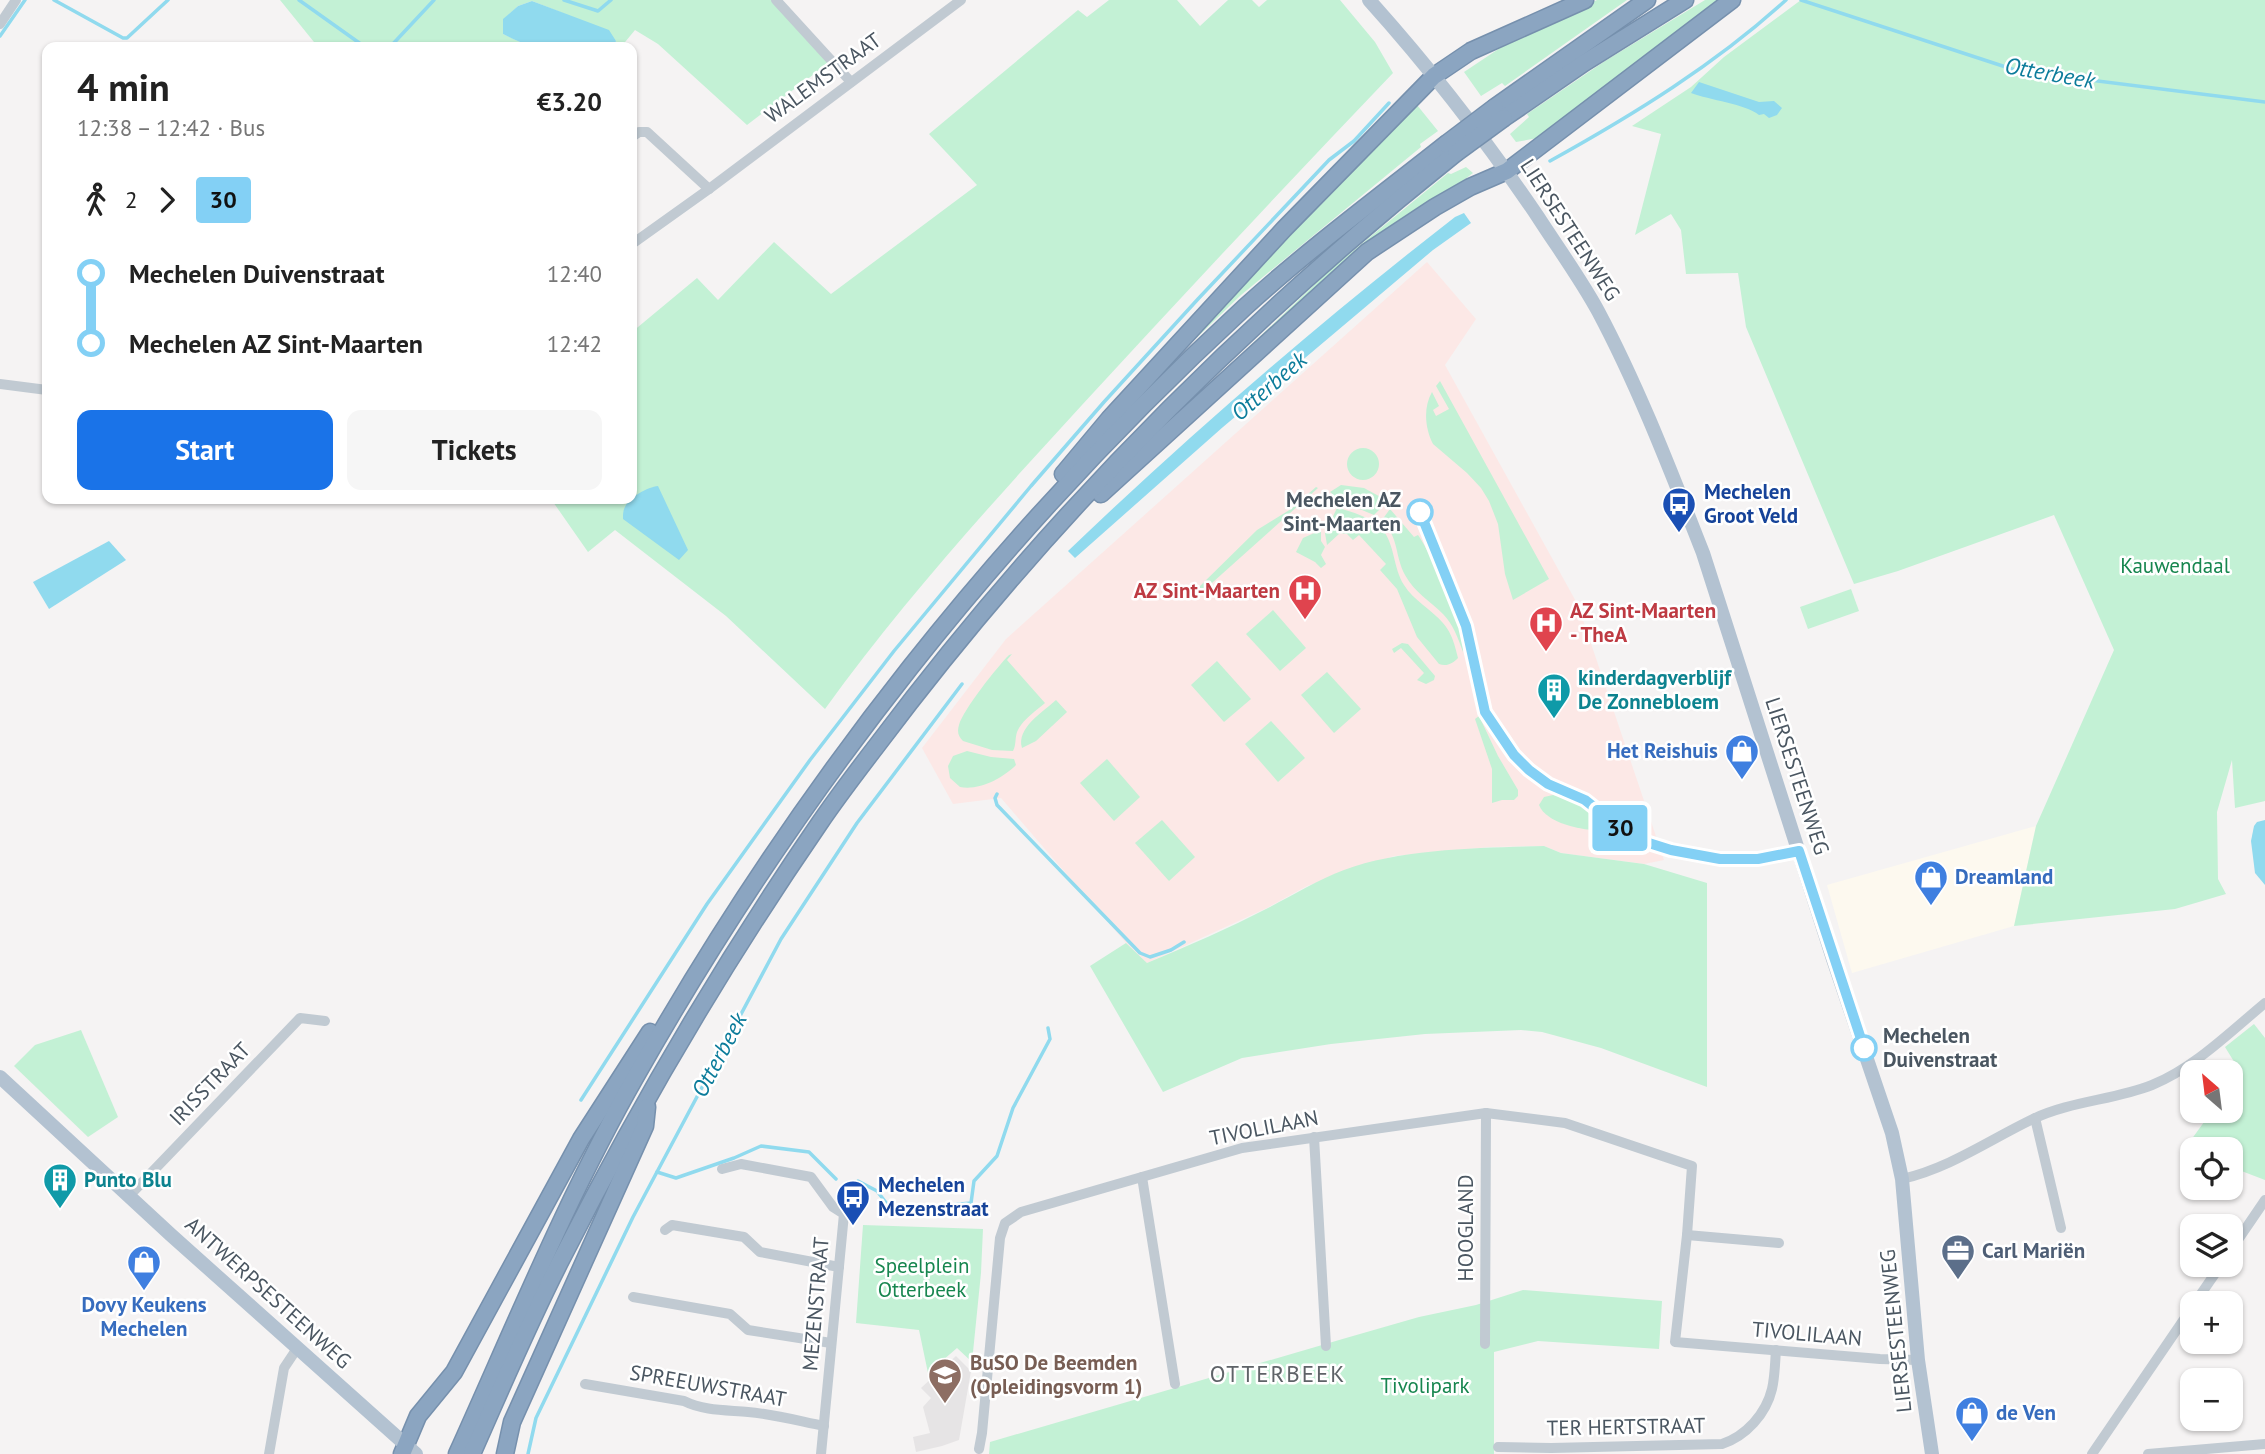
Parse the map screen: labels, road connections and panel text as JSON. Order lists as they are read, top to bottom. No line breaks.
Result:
{"streets":{"main road":["LIERSESTEENWEG","ANTWERPSESTEENWEG"],"street":["WALEMSTRAAT","IRISSTRAAT","TIVOLILAAN","HOOGLAND","MEZENSTRAAT","SPREEUWSTRAAT","TER HERTSTRAAT"]},"crossings":[["LIERSESTEENWEG","TIVOLILAAN"],["IRISSTRAAT","ANTWERPSESTEENWEG"],["TIVOLILAAN","HOOGLAND"],["TIVOLILAAN","TER HERTSTRAAT"],["MEZENSTRAAT","SPREEUWSTRAAT"]],"districts":["OTTERBEEK"],"water":["Otterbeek"],"parks":["Kauwendaal","Speelplein Otterbeek","Tivolipark"],"places":{"other":["Mechelen AZ Sint-Maarten","Mechelen Duivenstraat"],"bus stop":["Mechelen Groot Veld","Mechelen Mezenstraat"],"hospital":["AZ Sint-Maarten","AZ Sint-Maarten - TheA"],"building":["kinderdagverblijf De Zonnebloem","Punto Blu"],"shop":["Het Reishuis","Dreamland","Dovy Keukens Mechelen","de Ven"],"office":["Carl Mariën"],"school or university":["BuSO De Beemden (Opleidingsvorm 1)"]},"lines":["bus line 30"],"north":"top left","page":{"on_map":"30","heading":["4 min","12:38 – 12:42 · Bus","€3.20"],"legs":["2","30"],"list":[{"name":"Mechelen Duivenstraat","value":"12:40"},{"name":"Mechelen AZ Sint-Maarten","value":"12:42"}],"buttons":["Start","Tickets"],"map_buttons":["+","−"]}}
